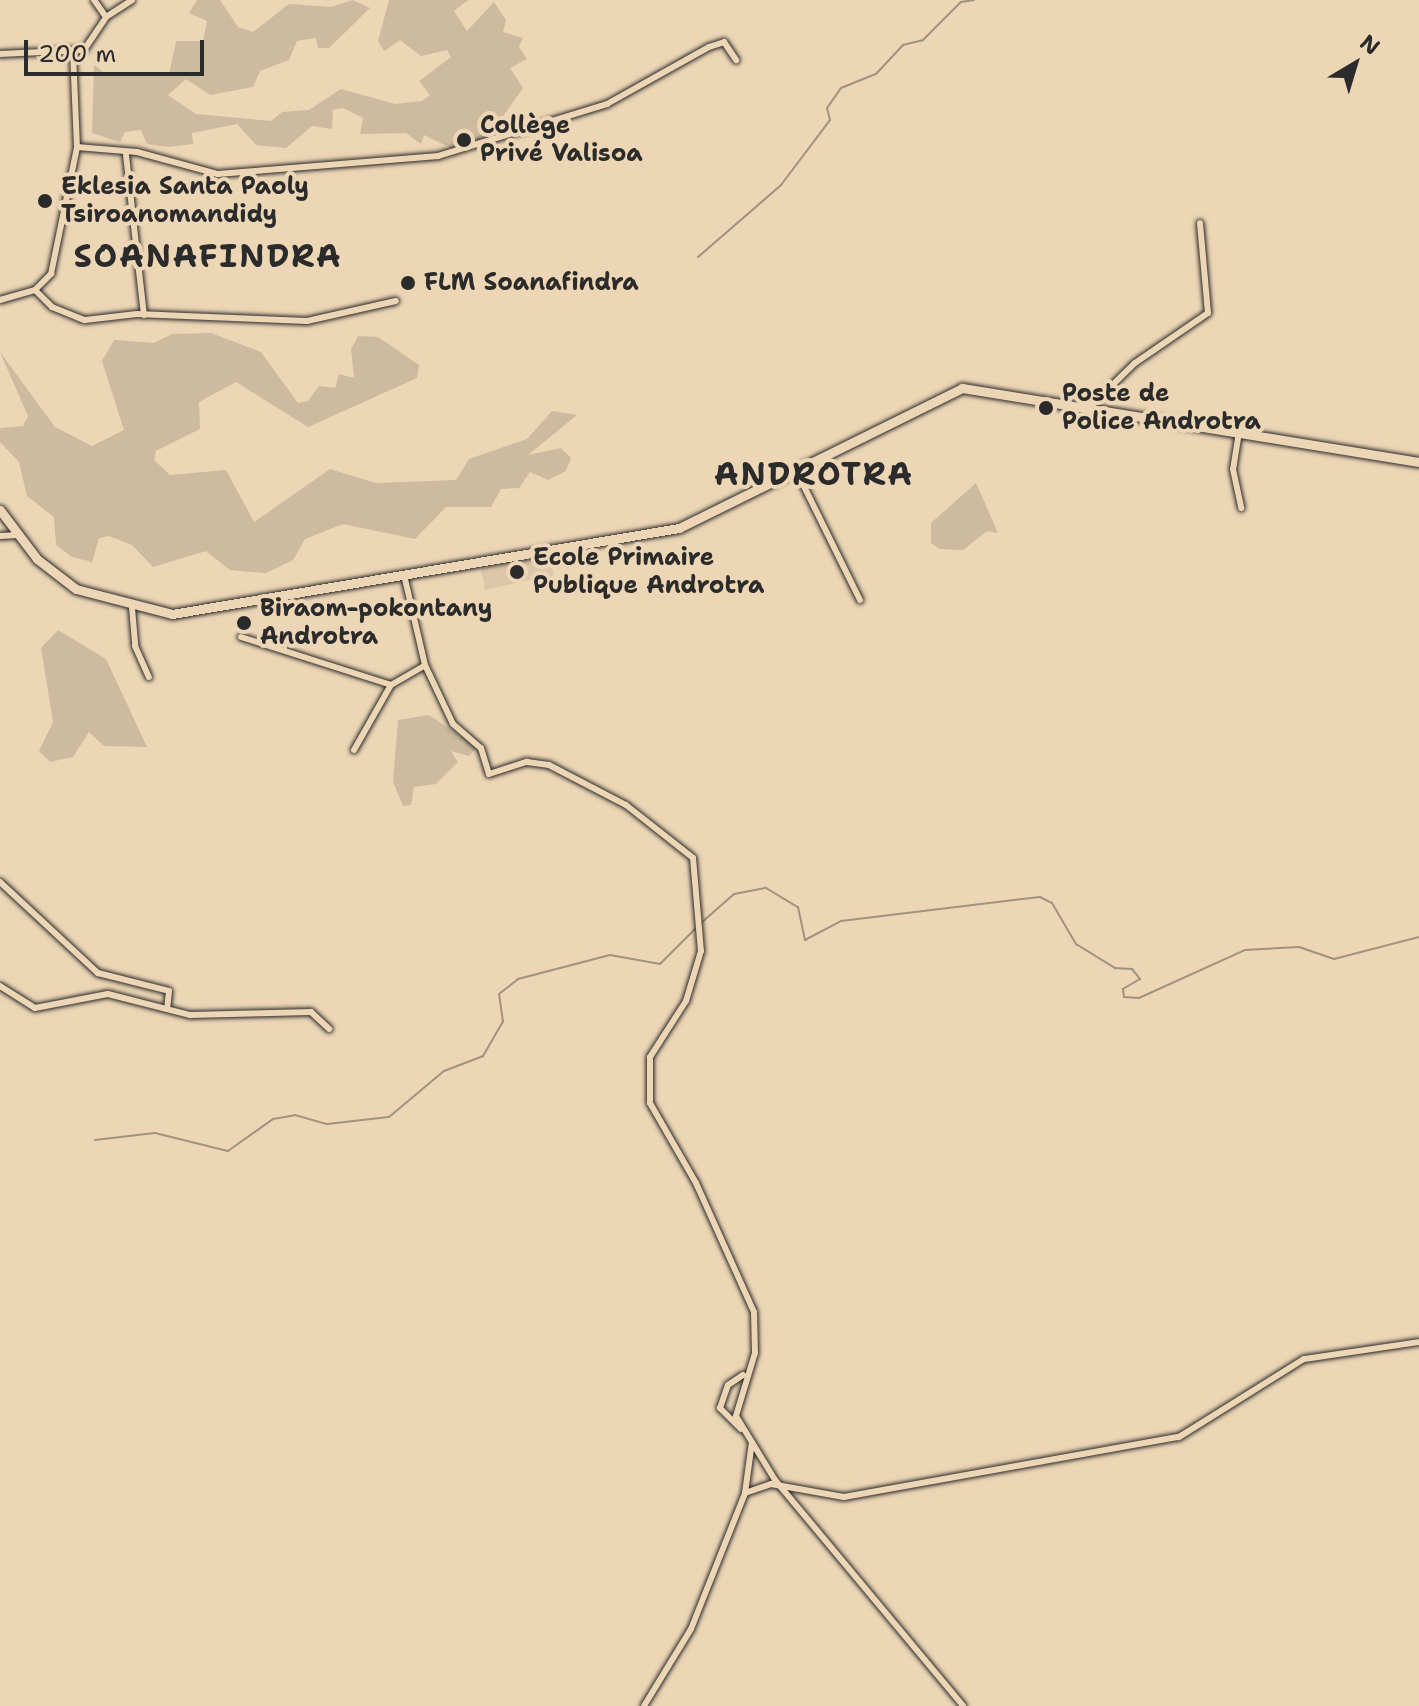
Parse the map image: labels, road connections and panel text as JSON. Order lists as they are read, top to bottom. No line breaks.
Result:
{"districts":["SOANAFINDRA","ANDROTRA"],"places":["Collège Privé Valisoa","Eklesia Santa Paoly Tsiroanomandidy","FLM Soanafindra","Poste de Police Androtra","Ecole Primaire Publique Androtra","Biraom-pokontany Androtra"],"scale_bar":"200 m","north":"top right"}
